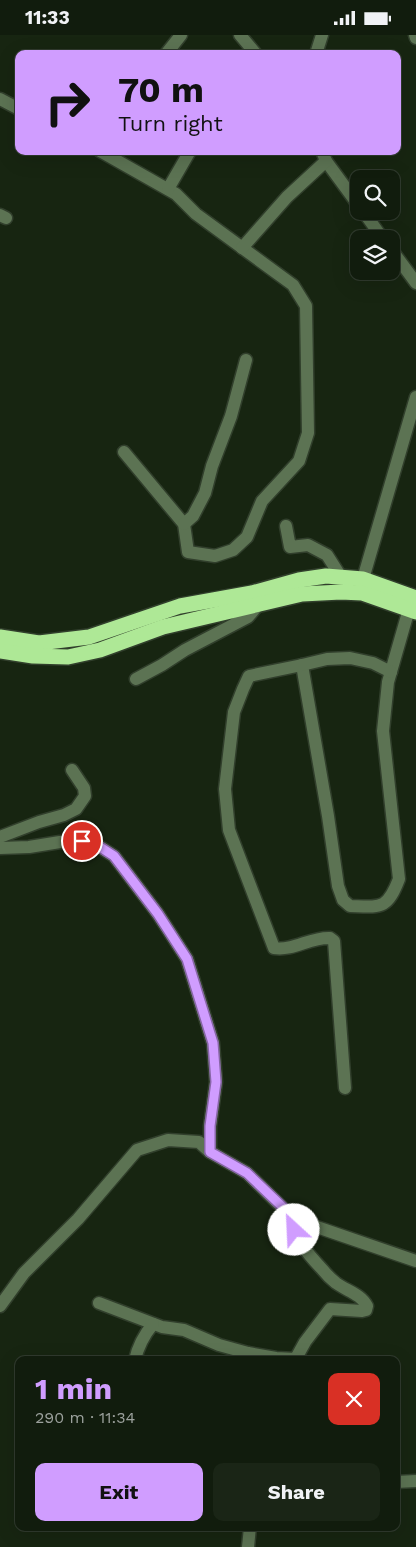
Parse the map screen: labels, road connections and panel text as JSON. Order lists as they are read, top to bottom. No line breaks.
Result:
{"page":{"status":"11:33","turn":["70 m","Turn right"],"heading":["1 min","290 m · 11:34"],"buttons":["Exit","Share"]}}
